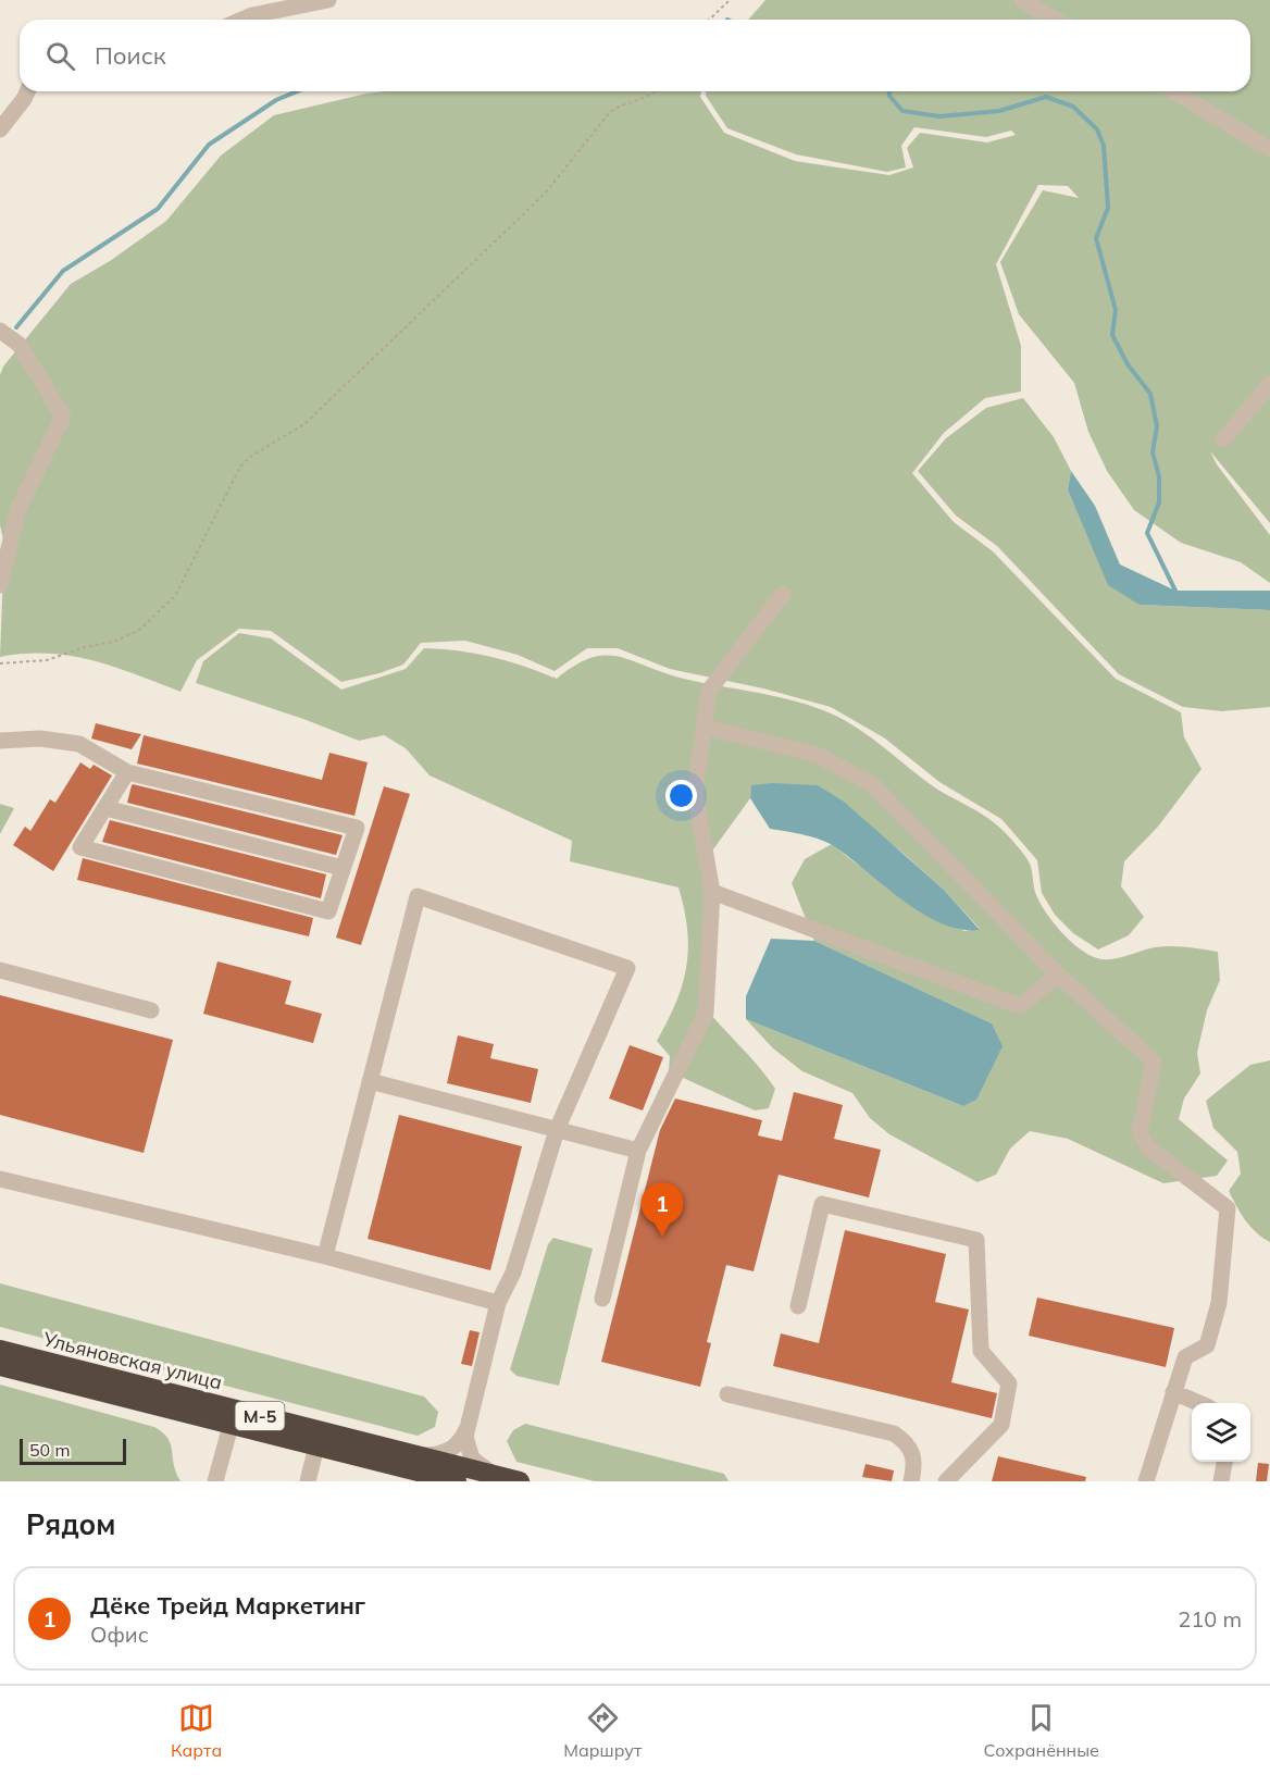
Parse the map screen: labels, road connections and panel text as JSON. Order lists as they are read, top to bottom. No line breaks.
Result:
{"streets":{"highway":["Ульяновская улица","М-5"]},"scale_bar":"50 m","page":{"search":"Поиск","pins":"1","scale":"50 m","heading":"Рядом","list":[{"mark":"1","name":"Дёке Трейд Маркетинг","note":"Офис","value":"210 m"}],"nav":["Карта","Маршрут","Сохранённые"]}}
